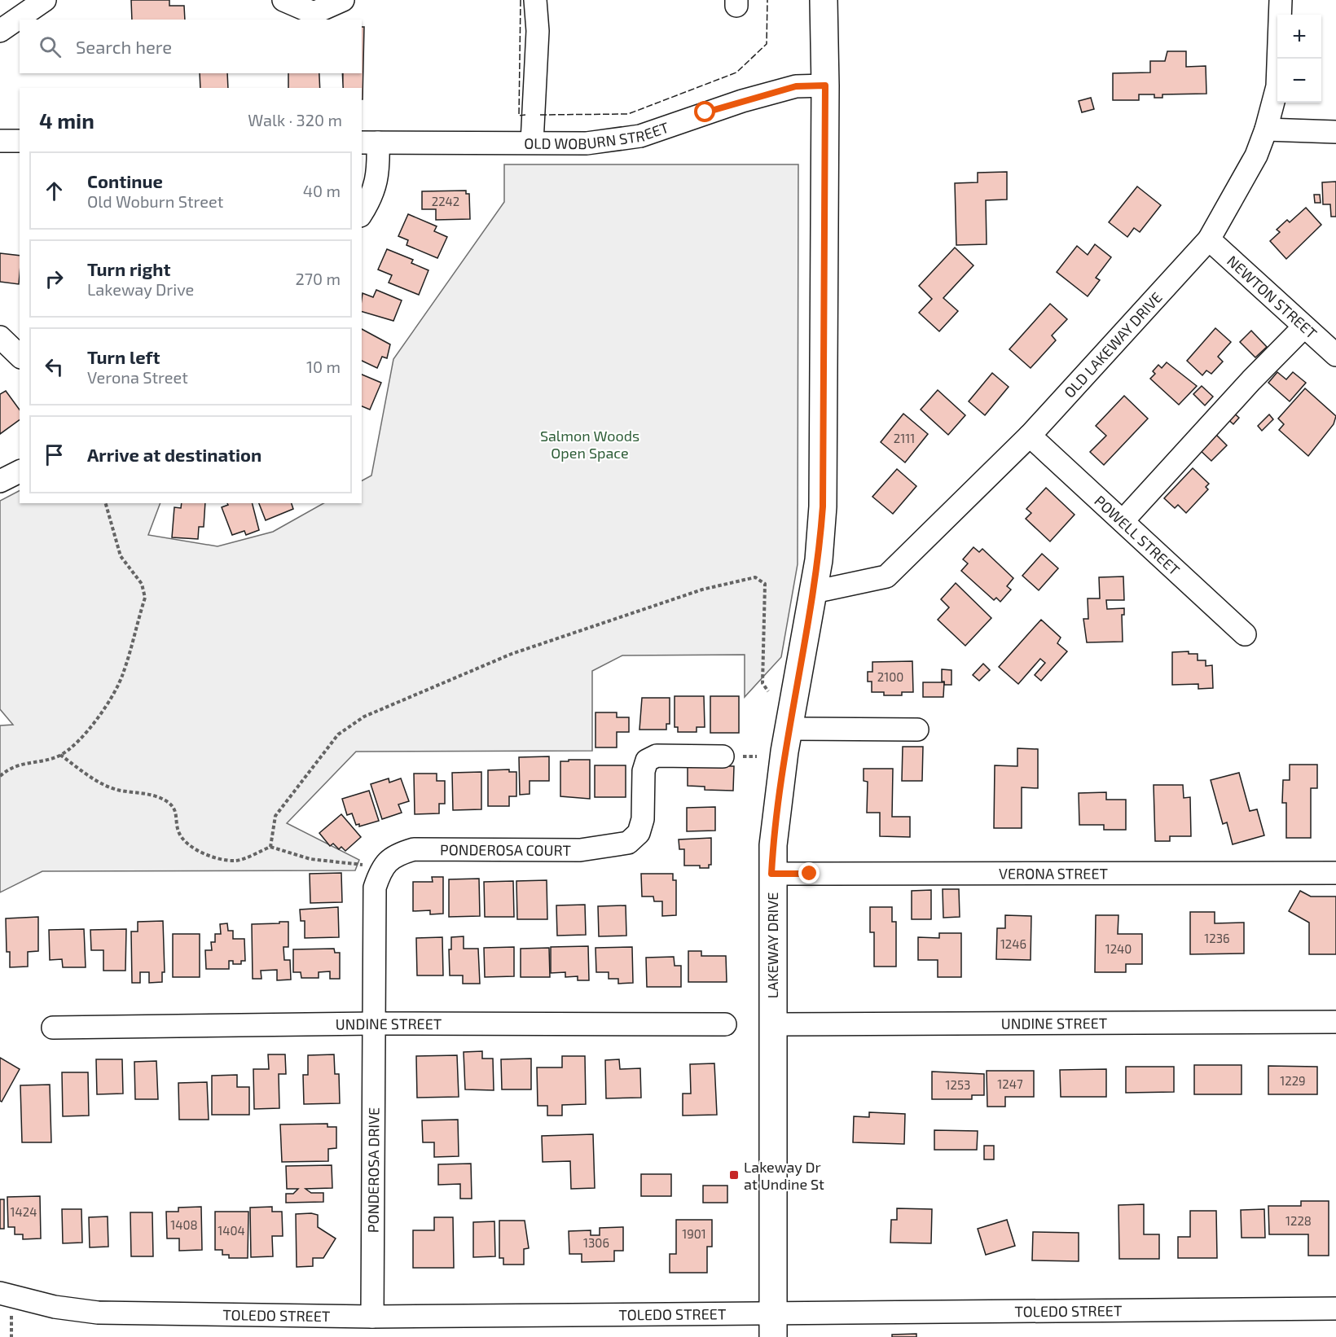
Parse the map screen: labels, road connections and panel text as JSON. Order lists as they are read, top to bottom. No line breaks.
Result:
{"streets":{"main road":["LAKEWAY DRIVE"],"street":["OLD WOBURN STREET","NEWTON STREET","OLD LAKEWAY DRIVE","POWELL STREET","PONDEROSA COURT","VERONA STREET","UNDINE STREET","PONDEROSA DRIVE","TOLEDO STREET"]},"crossings":[["OLD WOBURN STREET","LAKEWAY DRIVE"],["NEWTON STREET","OLD LAKEWAY DRIVE"],["OLD LAKEWAY DRIVE","POWELL STREET"],["OLD LAKEWAY DRIVE","LAKEWAY DRIVE"],["PONDEROSA COURT","UNDINE STREET"],["PONDEROSA COURT","PONDEROSA DRIVE"],["VERONA STREET","LAKEWAY DRIVE"],["LAKEWAY DRIVE","UNDINE STREET"],["LAKEWAY DRIVE","TOLEDO STREET"],["UNDINE STREET","PONDEROSA DRIVE"],["PONDEROSA DRIVE","TOLEDO STREET"]],"parks":["Salmon Woods Open Space"],"places":{"transit":["Lakeway Dr at Undine St"]},"house_numbers":["2242","2111","2100","1236","1246","1240","1229","1247","1253","1424","1228","1408","1404","1901","1306"],"page":{"map_buttons":["+","−"],"search":"Search here","heading":["4 min","Walk · 320 m"],"list":[["Continue","Old Woburn Street","40 m"],["Turn right","Lakeway Drive","270 m"],["Turn left","Verona Street","10 m"],"Arrive at destination"]}}
